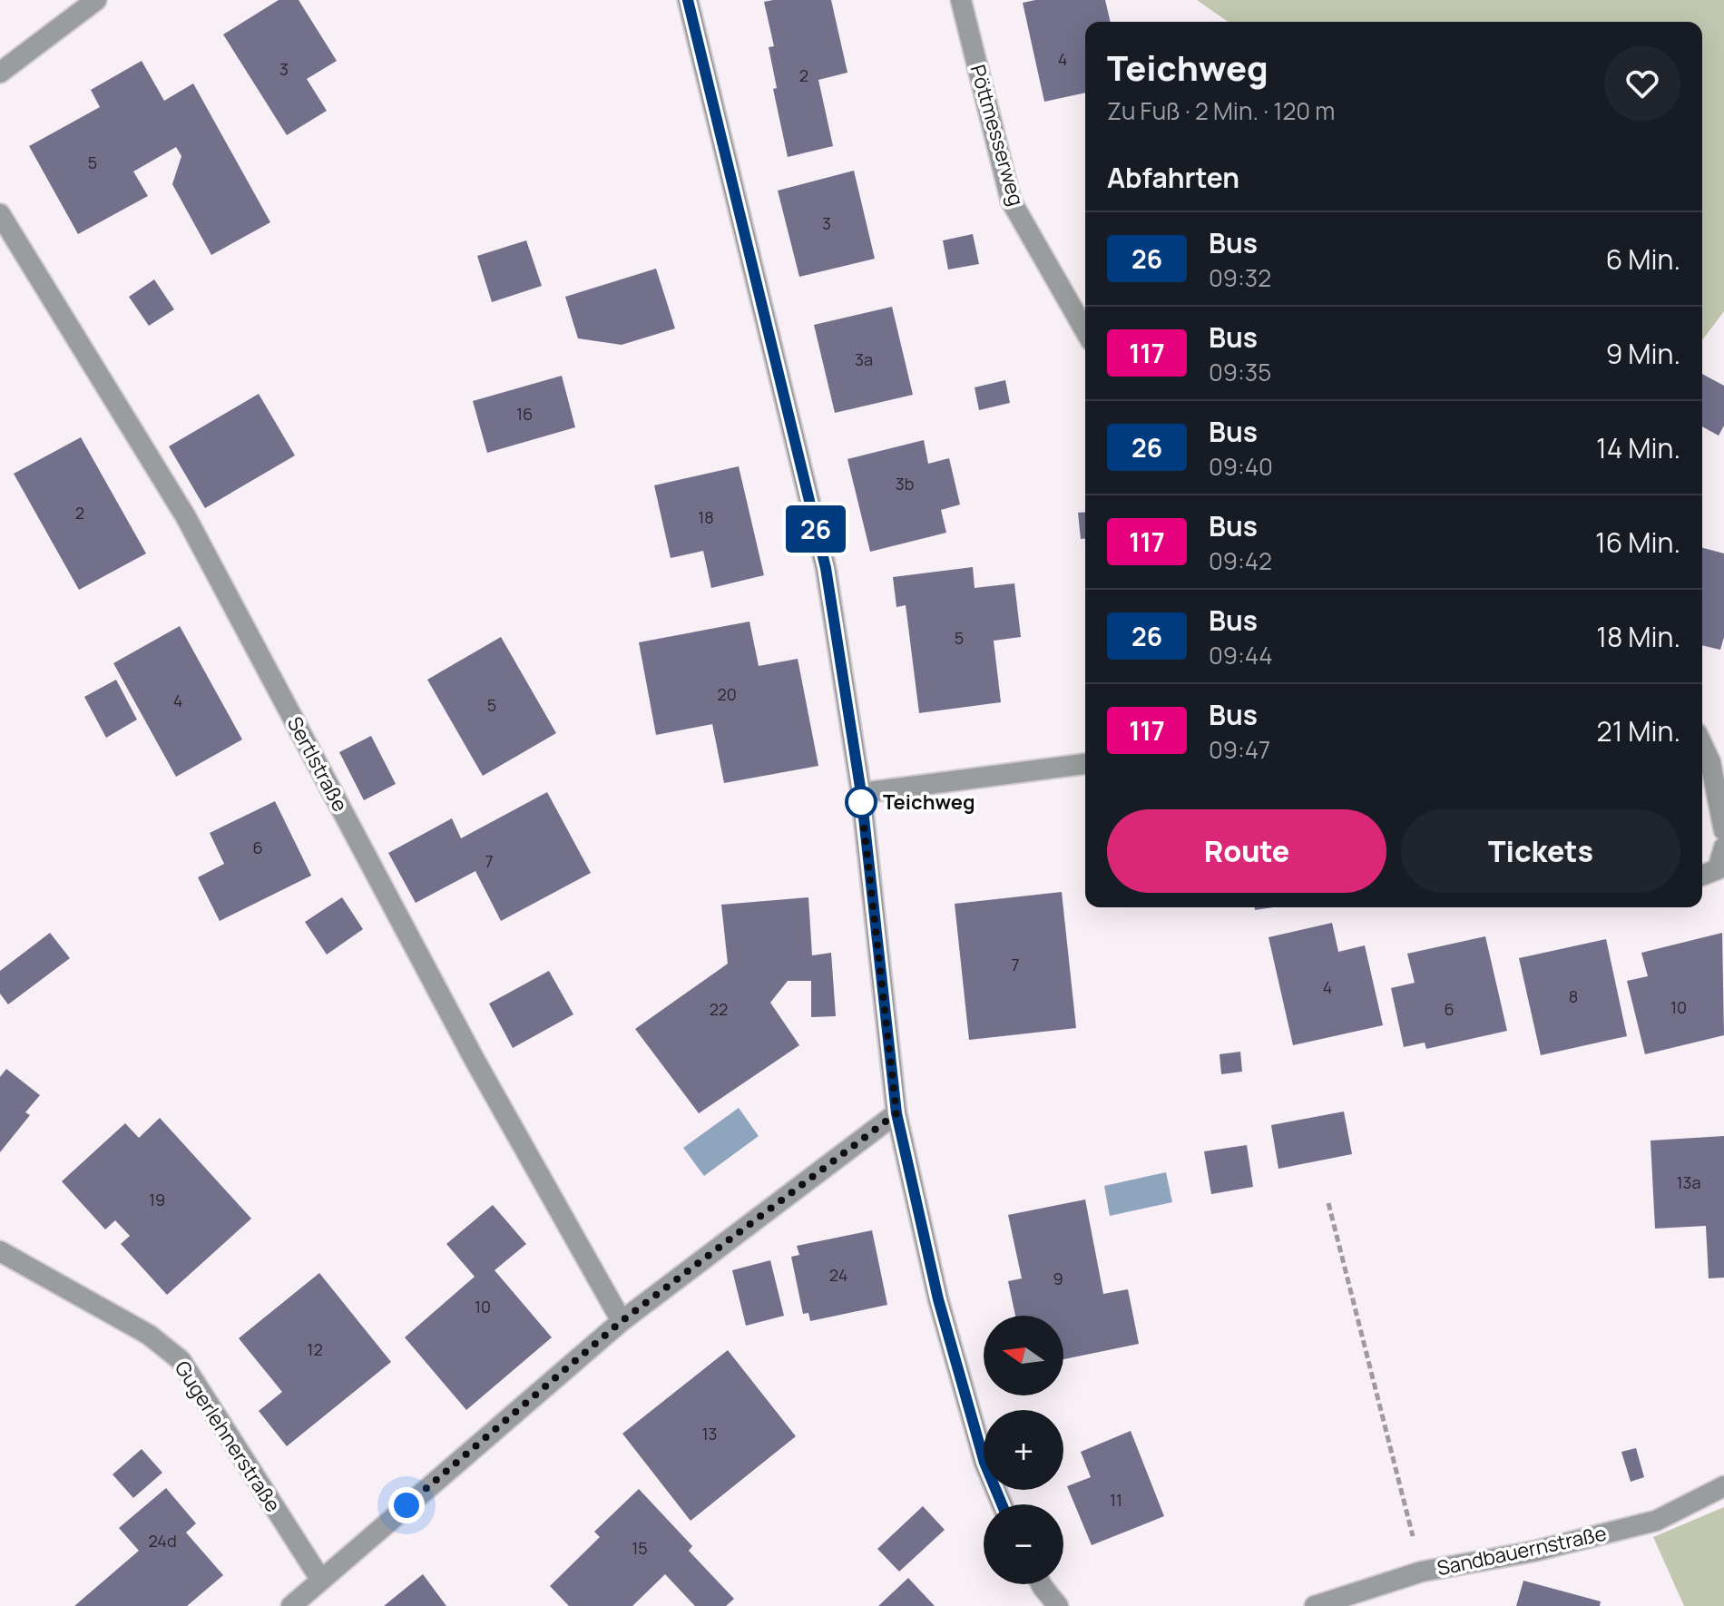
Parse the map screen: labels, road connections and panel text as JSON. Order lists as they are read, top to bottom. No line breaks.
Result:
{"streets":{"street":["Pöttmesserweg","Sertlstraße","Gugerlehnerstraße","Sandbauernstraße"]},"places":["Teichweg"],"lines":["bus line 26"],"house_numbers":["4","3","2","5","3","3a","16","3b","2","18","5","20","4","5","6","7","7","4","8","10","22","6","13a","19","24","9","10","12","13","11","24d","15"],"north":"left","page":{"on_map":"26","heading":[["Teichweg","Zu Fuß · 2 Min. · 120 m"],"Abfahrten"],"list":[{"mark":"26","name":"Bus","note":"09:32","value":"6 Min."},{"mark":"117","name":"Bus","note":"09:35","value":"9 Min."},{"mark":"26","name":"Bus","note":"09:40","value":"14 Min."},{"mark":"117","name":"Bus","note":"09:42","value":"16 Min."},{"mark":"26","name":"Bus","note":"09:44","value":"18 Min."},{"mark":"117","name":"Bus","note":"09:47","value":"21 Min."}],"buttons":["Route","Tickets"],"map_buttons":["+","−"]}}
